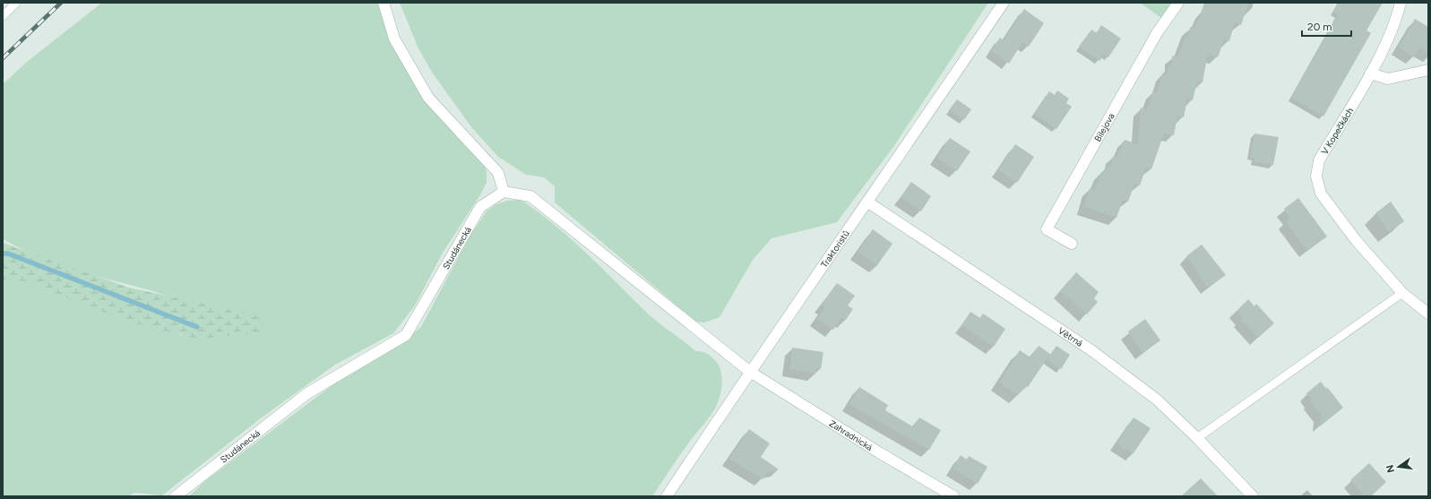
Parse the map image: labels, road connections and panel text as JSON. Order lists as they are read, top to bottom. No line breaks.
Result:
{"streets":{"street":["Bilejova","V Kopečkách","Studánecká","Traktoristů","Větrná","Zahradnická"]},"crossings":[["Traktoristů","Větrná"],["Traktoristů","Zahradnická"]],"scale_bar":"20 m","north":"left"}
